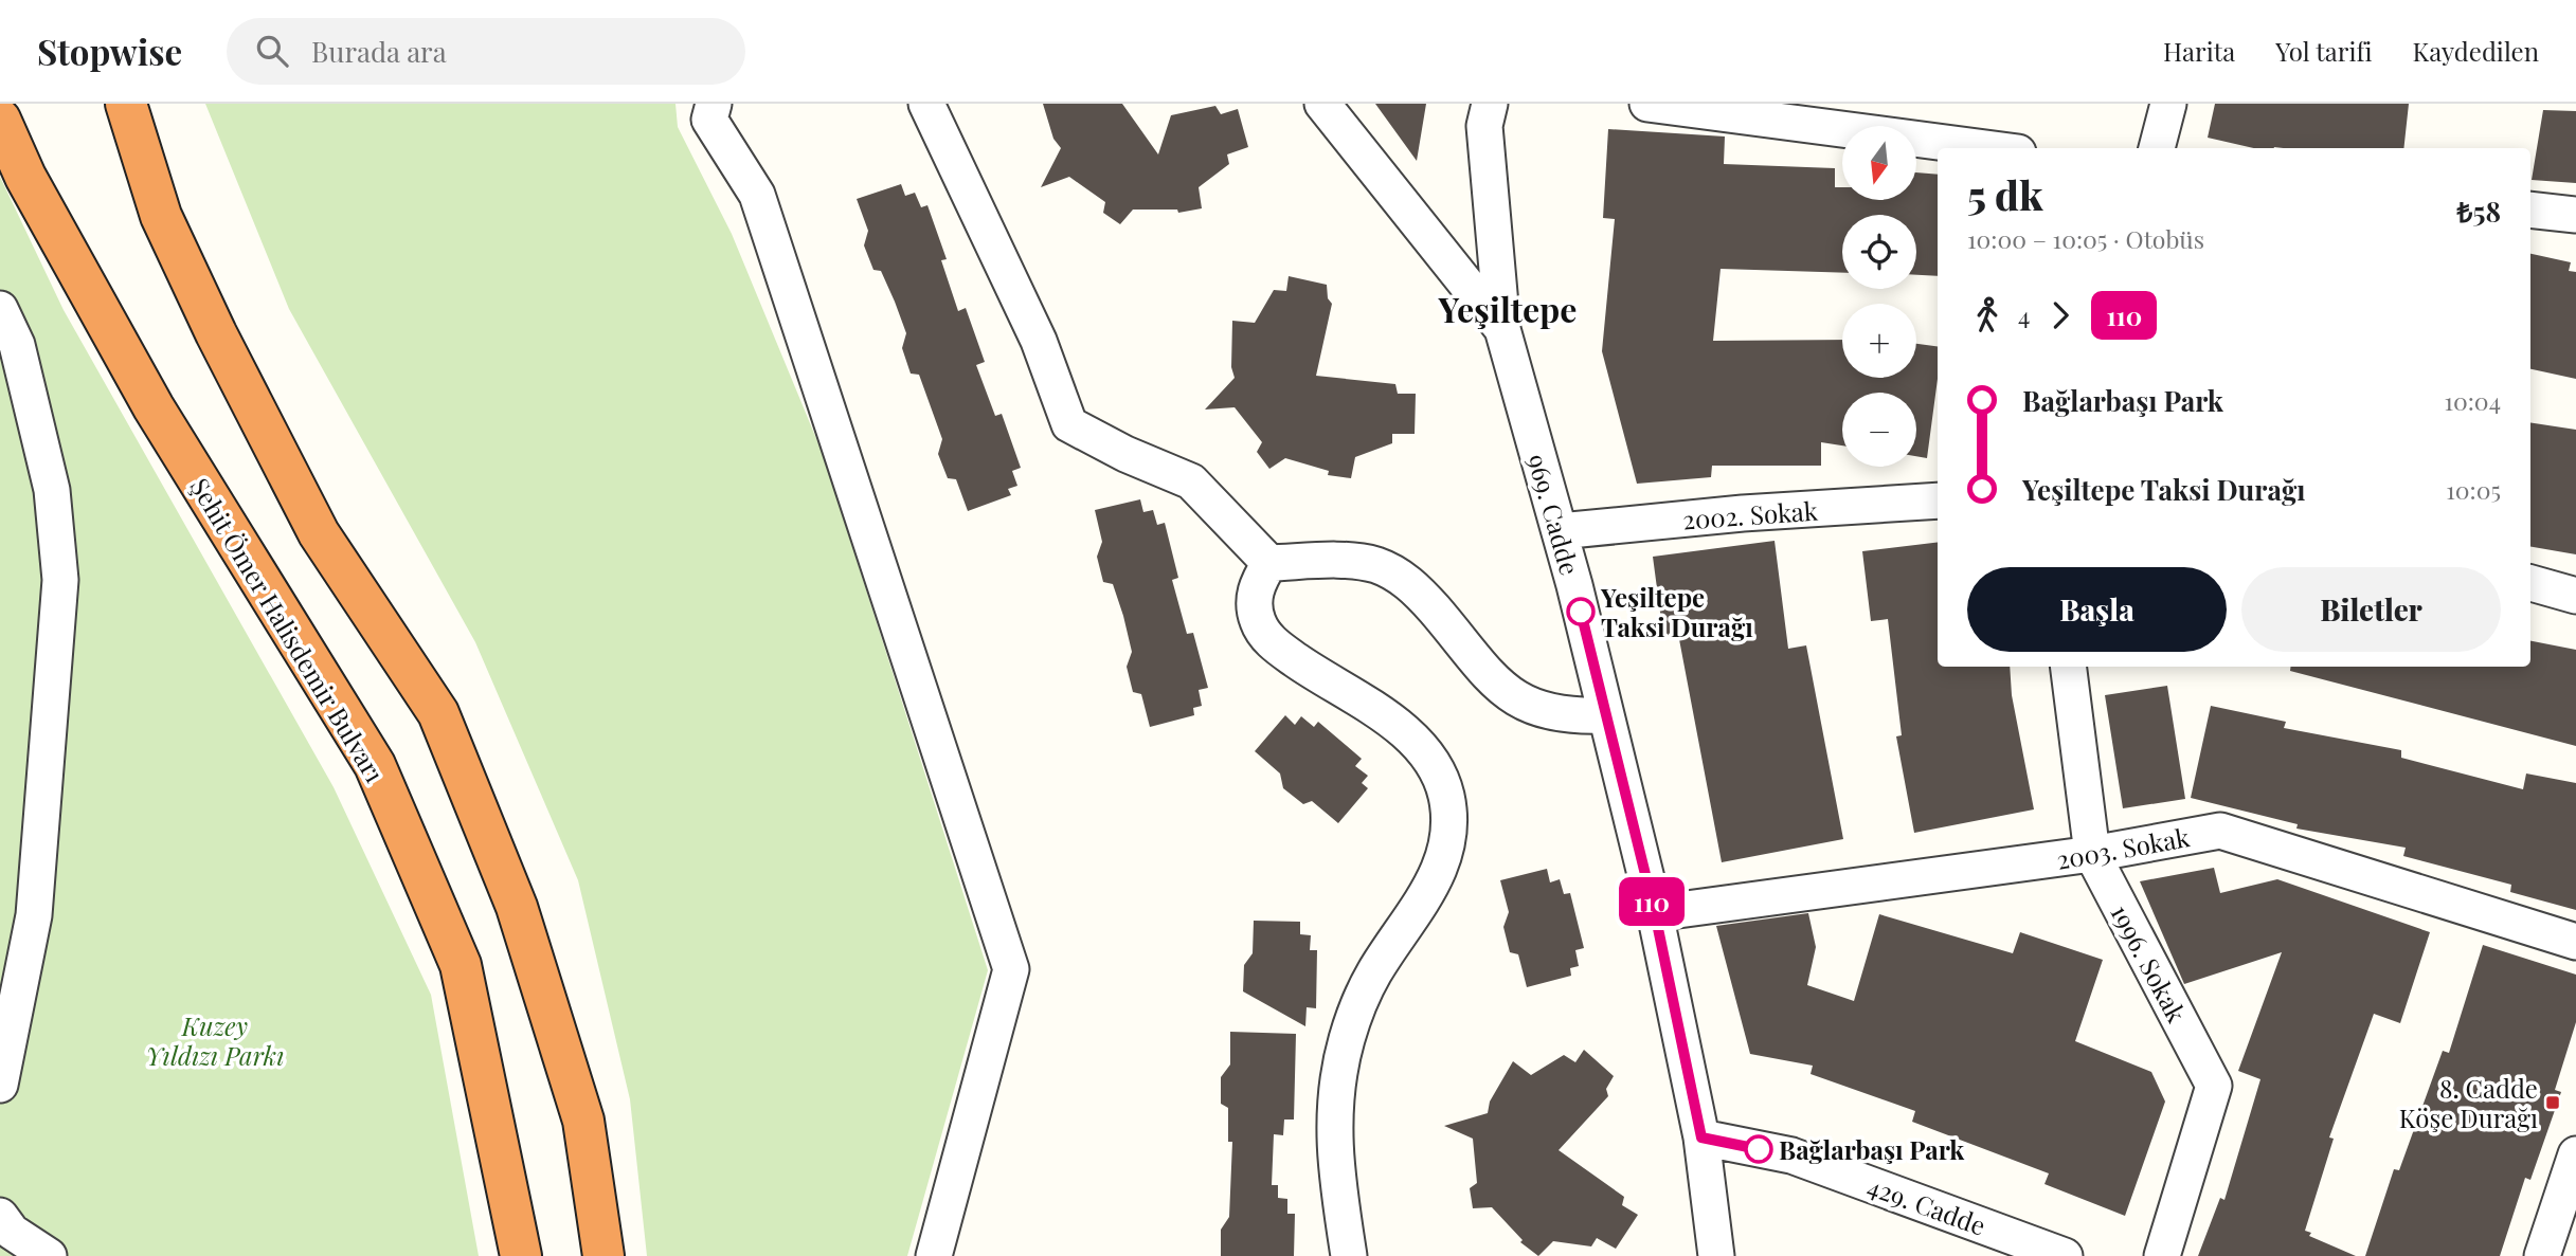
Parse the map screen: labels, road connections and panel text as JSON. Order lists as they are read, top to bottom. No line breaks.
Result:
{"streets":{"highway":["Şehit Ömer Halisdemir Bulvarı"],"street":["969. Cadde","2002. Sokak","2003. Sokak","1996. Sokak","429. Cadde"]},"crossings":[["969. Cadde","2002. Sokak"],["969. Cadde","2003. Sokak"],["969. Cadde","429. Cadde"],["2003. Sokak","1996. Sokak"]],"districts":["Yeşiltepe"],"parks":["Kuzey Yıldızı Parkı"],"places":{"other":["Yeşiltepe Taksi Durağı","Bağlarbaşı Park"],"transit":["8. Cadde Köşe Durağı"]},"lines":["bus line 110"],"north":"bottom","page":{"header":"Stopwise","search":"Burada ara","nav":["Harita","Yol tarifi","Kaydedilen"],"on_map":"110","map_buttons":["+","−"],"heading":["5 dk","10:00 – 10:05 · Otobüs","₺58"],"legs":["4","110"],"list":[{"name":"Bağlarbaşı Park","value":"10:04"},{"name":"Yeşiltepe Taksi Durağı","value":"10:05"}],"buttons":["Başla","Biletler"]}}
